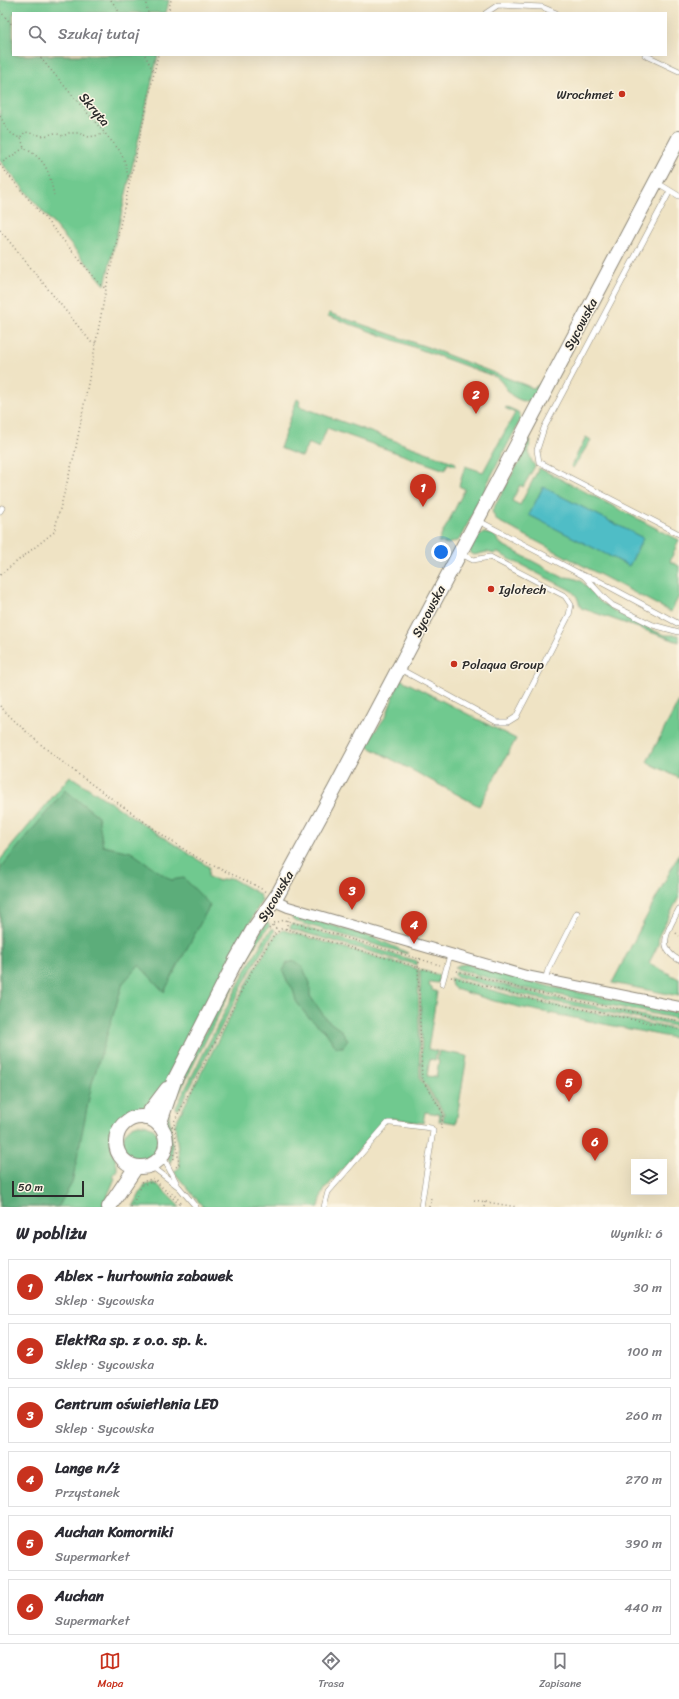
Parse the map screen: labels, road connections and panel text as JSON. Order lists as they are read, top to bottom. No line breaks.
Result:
{"streets":{"street":["Sycowska"],"path":["Skryta"]},"places":["Wrochmet","Iglotech","Polaqua Group"],"scale_bar":"50 m","page":{"search":"Szukaj tutaj","pins":["2","1","3","4","5","6"],"scale":"50 m","heading":["W pobliżu","Wyniki: 6"],"list":[{"mark":"1","name":"Ablex - hurtownia zabawek","note":"Sklep · Sycowska","value":"30 m"},{"mark":"2","name":"ElektRa sp. z o.o. sp. k.","note":"Sklep · Sycowska","value":"100 m"},{"mark":"3","name":"Centrum oświetlenia LED","note":"Sklep · Sycowska","value":"260 m"},{"mark":"4","name":"Lange n/ż","note":"Przystanek","value":"270 m"},{"mark":"5","name":"Auchan Komorniki","note":"Supermarket","value":"390 m"},{"mark":"6","name":"Auchan","note":"Supermarket","value":"440 m"}],"nav":["Mapa","Trasa","Zapisane"]}}
